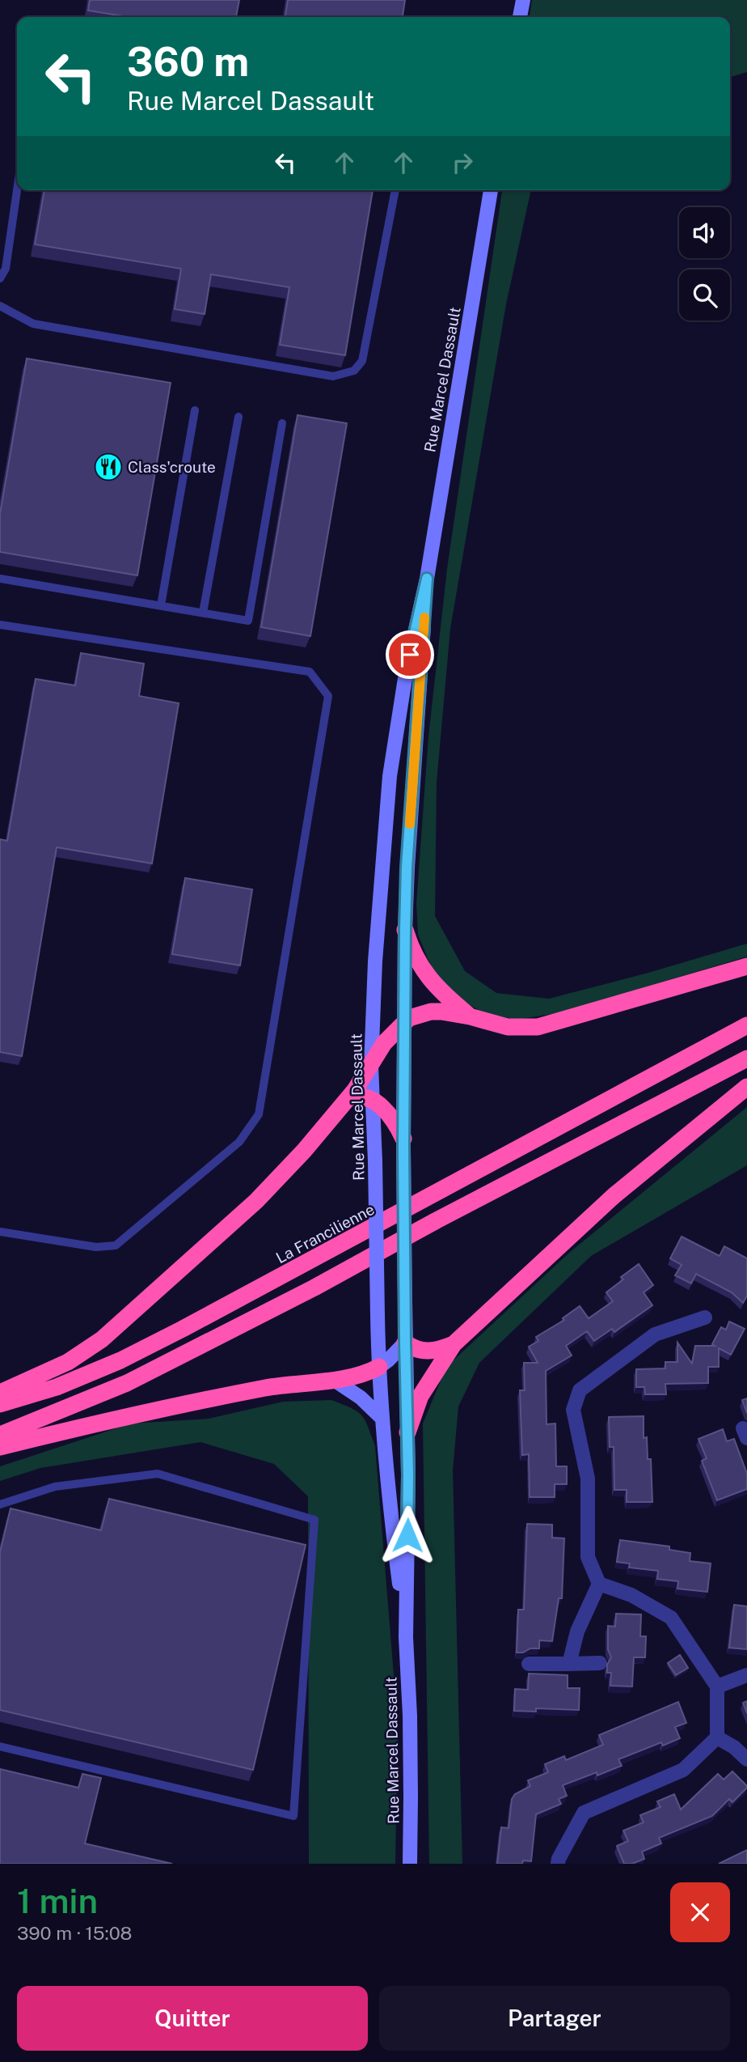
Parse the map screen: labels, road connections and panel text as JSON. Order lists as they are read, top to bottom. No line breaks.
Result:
{"streets":{"highway":["La Francilienne"],"street":["Rue Marcel Dassault"]},"places":{"restaurant":["Class'croute"]},"page":{"turn":["360 m","Rue Marcel Dassault"],"heading":["1 min","390 m · 15:08"],"buttons":["Quitter","Partager"]}}
